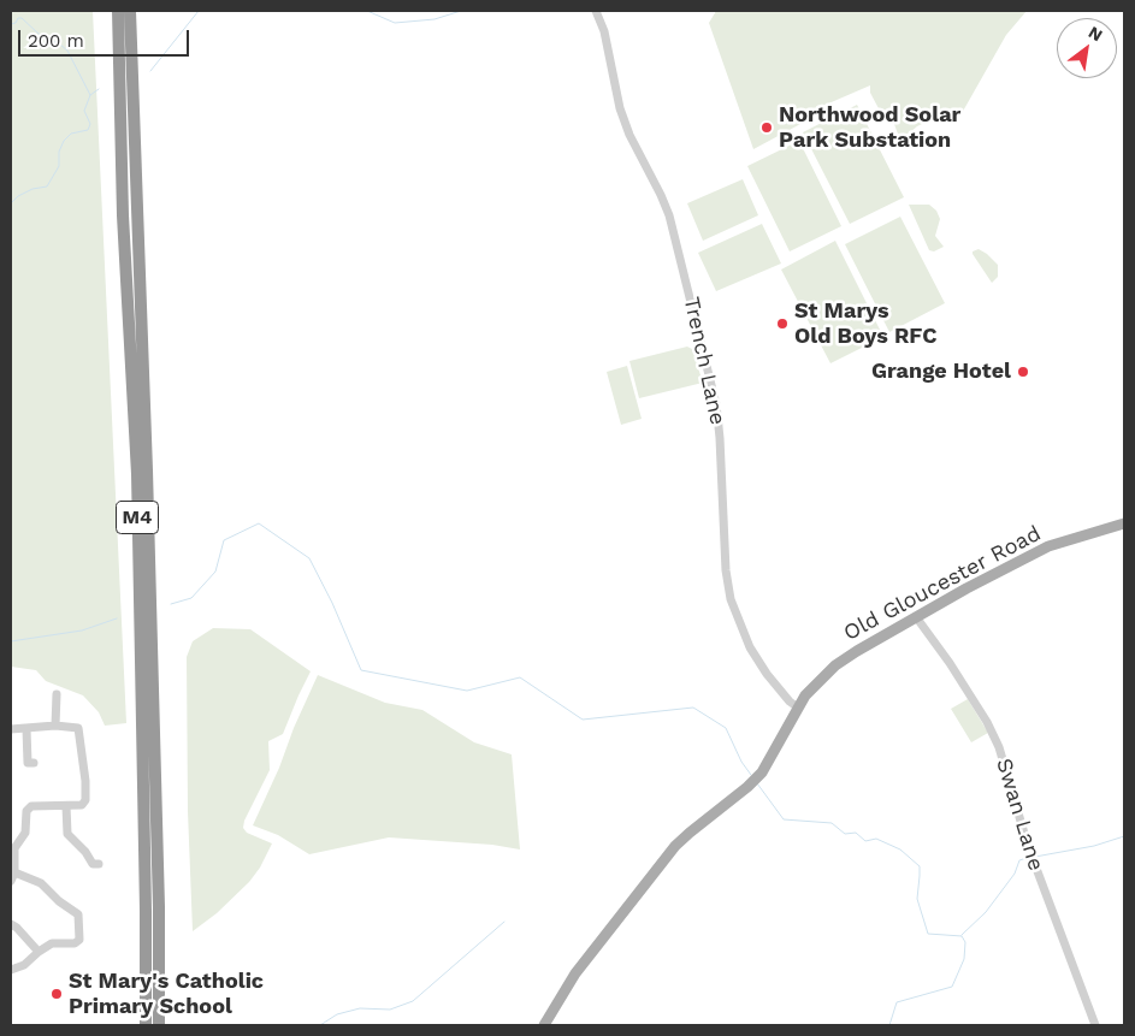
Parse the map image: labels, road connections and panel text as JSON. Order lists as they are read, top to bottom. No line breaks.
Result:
{"streets":{"highway":["M4"],"main road":["Old Gloucester Road"],"street":["Trench Lane","Swan Lane"]},"crossings":[["Trench Lane","Old Gloucester Road"],["Old Gloucester Road","Swan Lane"]],"places":["Northwood Solar Park Substation","St Marys Old Boys RFC","Grange Hotel","St Mary's Catholic Primary School"],"scale_bar":"200 m","north":"top right"}
